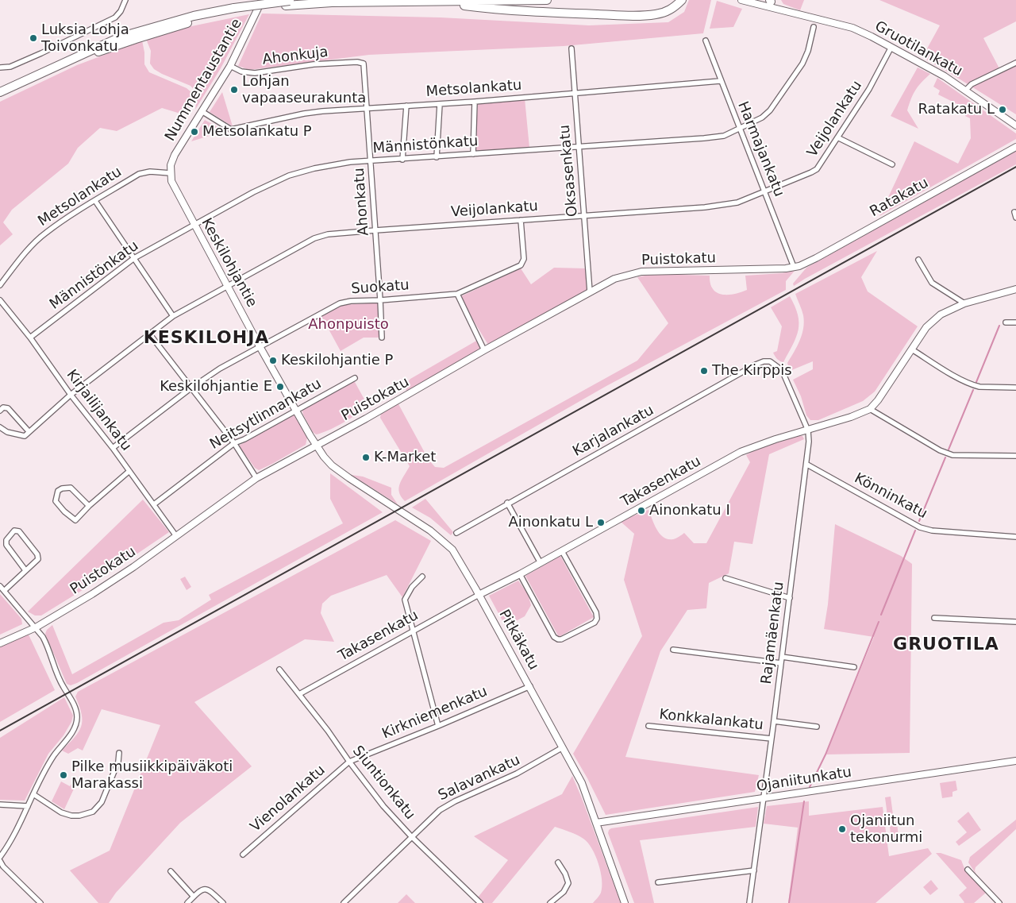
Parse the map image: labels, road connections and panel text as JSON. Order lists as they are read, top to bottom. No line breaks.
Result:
{"streets":{"street":["Gruotilankatu","Ahonkuja","Nummentaustantie","Metsolankatu","Veijolankatu","Männistönkatu","Harmajankatu","Oksasenkatu","Ratakatu","Ahonkatu","Puistokatu","Keskilohjantie","Suokatu","Kirjailijankatu","Neitsytlinnankatu","Karjalankatu","Takasenkatu","Könninkatu","Rajamäenkatu","Pitkäkatu","Kirkniemenkatu","Konkkalankatu","Salavankatu","Ojaniitunkatu","Siuntionkatu","Vienolankatu"]},"crossings":[["Gruotilankatu","Veijolankatu"],["Ahonkuja","Nummentaustantie"],["Ahonkuja","Ahonkatu"],["Nummentaustantie","Metsolankatu"],["Nummentaustantie","Keskilohjantie"],["Metsolankatu","Harmajankatu"],["Metsolankatu","Oksasenkatu"],["Metsolankatu","Ahonkatu"],["Metsolankatu","Keskilohjantie"],["Veijolankatu","Harmajankatu"],["Veijolankatu","Oksasenkatu"],["Veijolankatu","Ahonkatu"],["Veijolankatu","Keskilohjantie"],["Veijolankatu","Suokatu"],["Veijolankatu","Kirjailijankatu"],["Männistönkatu","Harmajankatu"],["Männistönkatu","Oksasenkatu"],["Männistönkatu","Ahonkatu"],["Männistönkatu","Keskilohjantie"],["Männistönkatu","Kirjailijankatu"],["Harmajankatu","Ratakatu"],["Harmajankatu","Puistokatu"],["Oksasenkatu","Puistokatu"],["Ratakatu","Puistokatu"],["Ahonkatu","Suokatu"],["Puistokatu","Keskilohjantie"],["Puistokatu","Kirjailijankatu"],["Puistokatu","Pitkäkatu"],["Keskilohjantie","Suokatu"],["Keskilohjantie","Neitsytlinnankatu"],["Keskilohjantie","Pitkäkatu"],["Suokatu","Kirjailijankatu"],["Kirjailijankatu","Neitsytlinnankatu"],["Karjalankatu","Rajamäenkatu"],["Takasenkatu","Rajamäenkatu"],["Takasenkatu","Pitkäkatu"],["Takasenkatu","Siuntionkatu"],["Könninkatu","Rajamäenkatu"],["Rajamäenkatu","Konkkalankatu"],["Rajamäenkatu","Ojaniitunkatu"],["Pitkäkatu","Kirkniemenkatu"],["Pitkäkatu","Salavankatu"],["Pitkäkatu","Ojaniitunkatu"],["Kirkniemenkatu","Siuntionkatu"],["Kirkniemenkatu","Vienolankatu"],["Salavankatu","Siuntionkatu"],["Siuntionkatu","Vienolankatu"]],"districts":["KESKILOHJA","GRUOTILA"],"parks":["Ahonpuisto"],"places":["Luksia Lohja Toivonkatu","Lohjan vapaaseurakunta","Ratakatu L","Metsolankatu P","Keskilohjantie P","The Kirppis","Keskilohjantie E","K-Market","Ainonkatu I","Ainonkatu L","Pilke musiikkipäiväkoti Marakassi","Ojaniitun tekonurmi"]}
